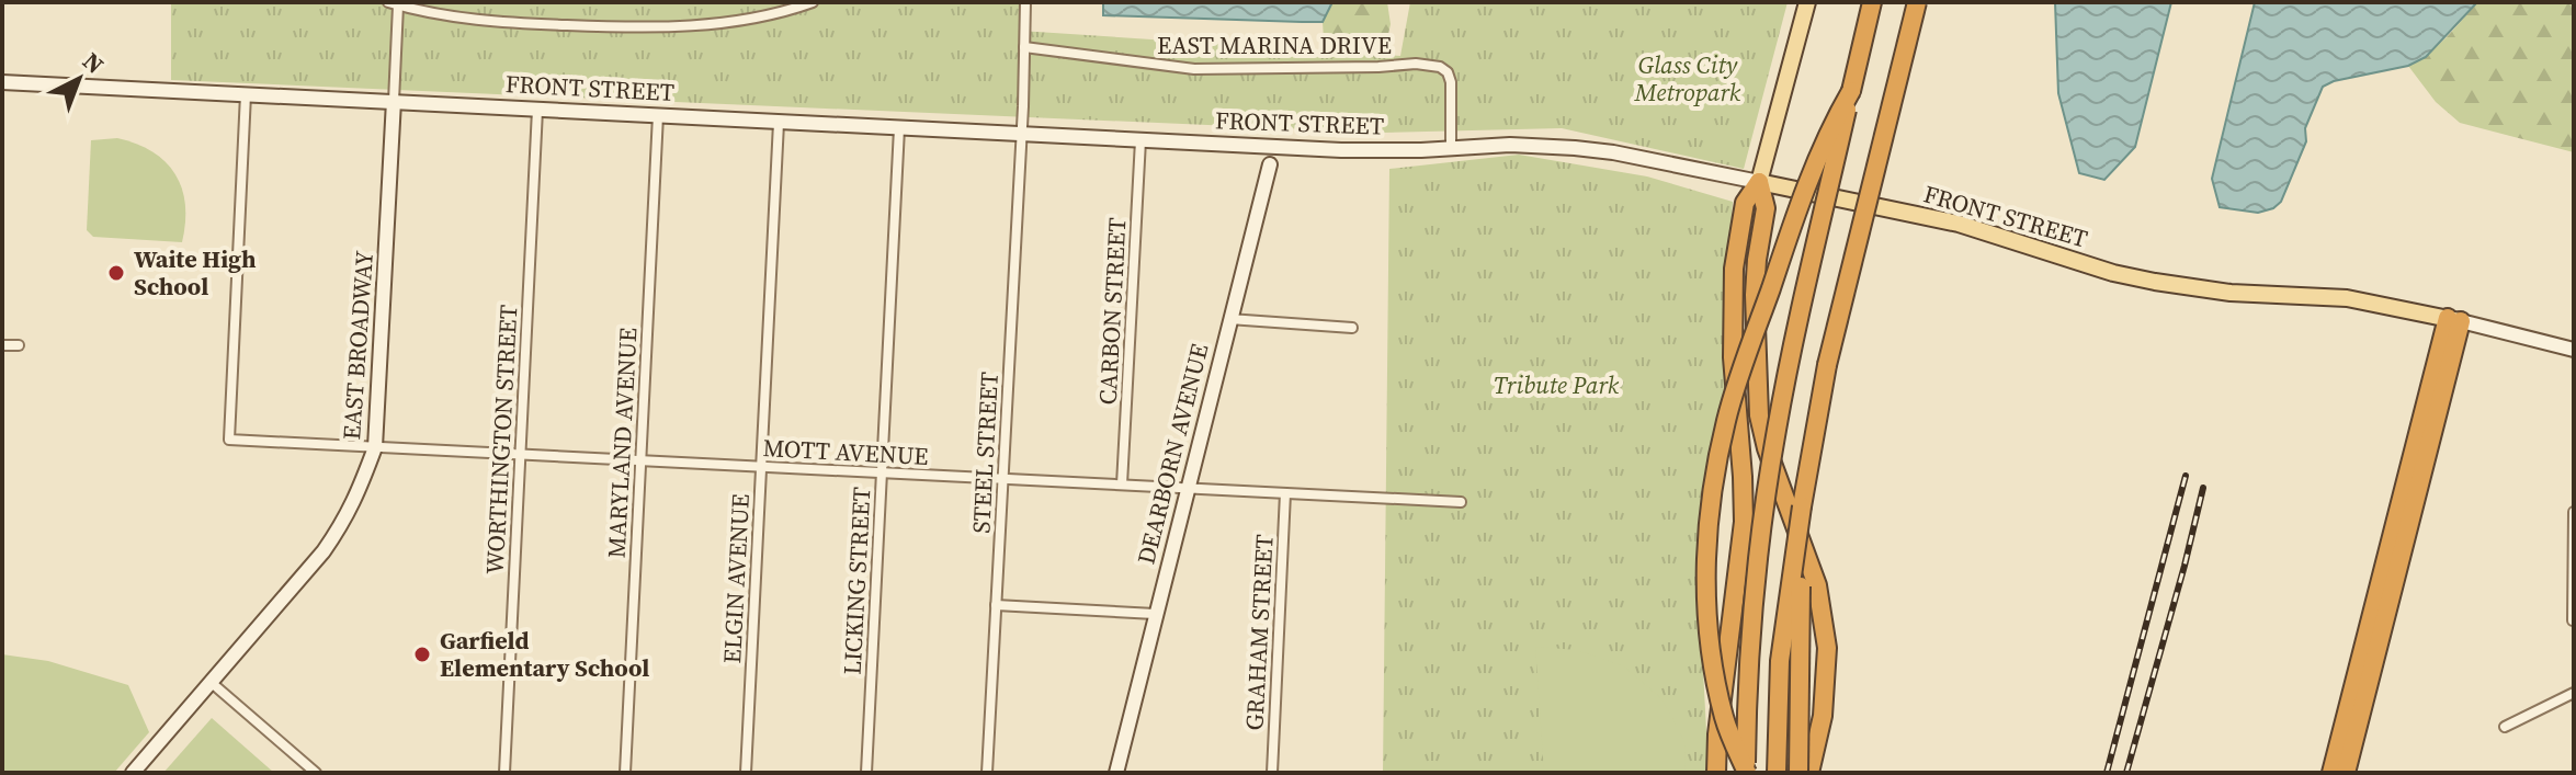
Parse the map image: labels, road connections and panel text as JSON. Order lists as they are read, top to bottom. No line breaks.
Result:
{"streets":{"main road":["FRONT STREET","EAST BROADWAY","DEARBORN AVENUE"],"street":["EAST MARINA DRIVE","CARBON STREET","WORTHINGTON STREET","MARYLAND AVENUE","MOTT AVENUE","STEEL STREET","ELGIN AVENUE","LICKING STREET","GRAHAM STREET"]},"crossings":[["EAST MARINA DRIVE","FRONT STREET"],["EAST MARINA DRIVE","STEEL STREET"],["FRONT STREET","CARBON STREET"],["FRONT STREET","EAST BROADWAY"],["FRONT STREET","WORTHINGTON STREET"],["FRONT STREET","MARYLAND AVENUE"],["FRONT STREET","MOTT AVENUE"],["FRONT STREET","STEEL STREET"],["FRONT STREET","DEARBORN AVENUE"],["FRONT STREET","ELGIN AVENUE"],["FRONT STREET","LICKING STREET"],["CARBON STREET","MOTT AVENUE"],["EAST BROADWAY","MOTT AVENUE"],["WORTHINGTON STREET","MOTT AVENUE"],["MARYLAND AVENUE","MOTT AVENUE"],["MOTT AVENUE","STEEL STREET"],["MOTT AVENUE","DEARBORN AVENUE"],["MOTT AVENUE","ELGIN AVENUE"],["MOTT AVENUE","LICKING STREET"],["MOTT AVENUE","GRAHAM STREET"]],"parks":["Glass City Metropark","Tribute Park"],"places":["Waite High School","Garfield Elementary School"],"north":"top right"}
